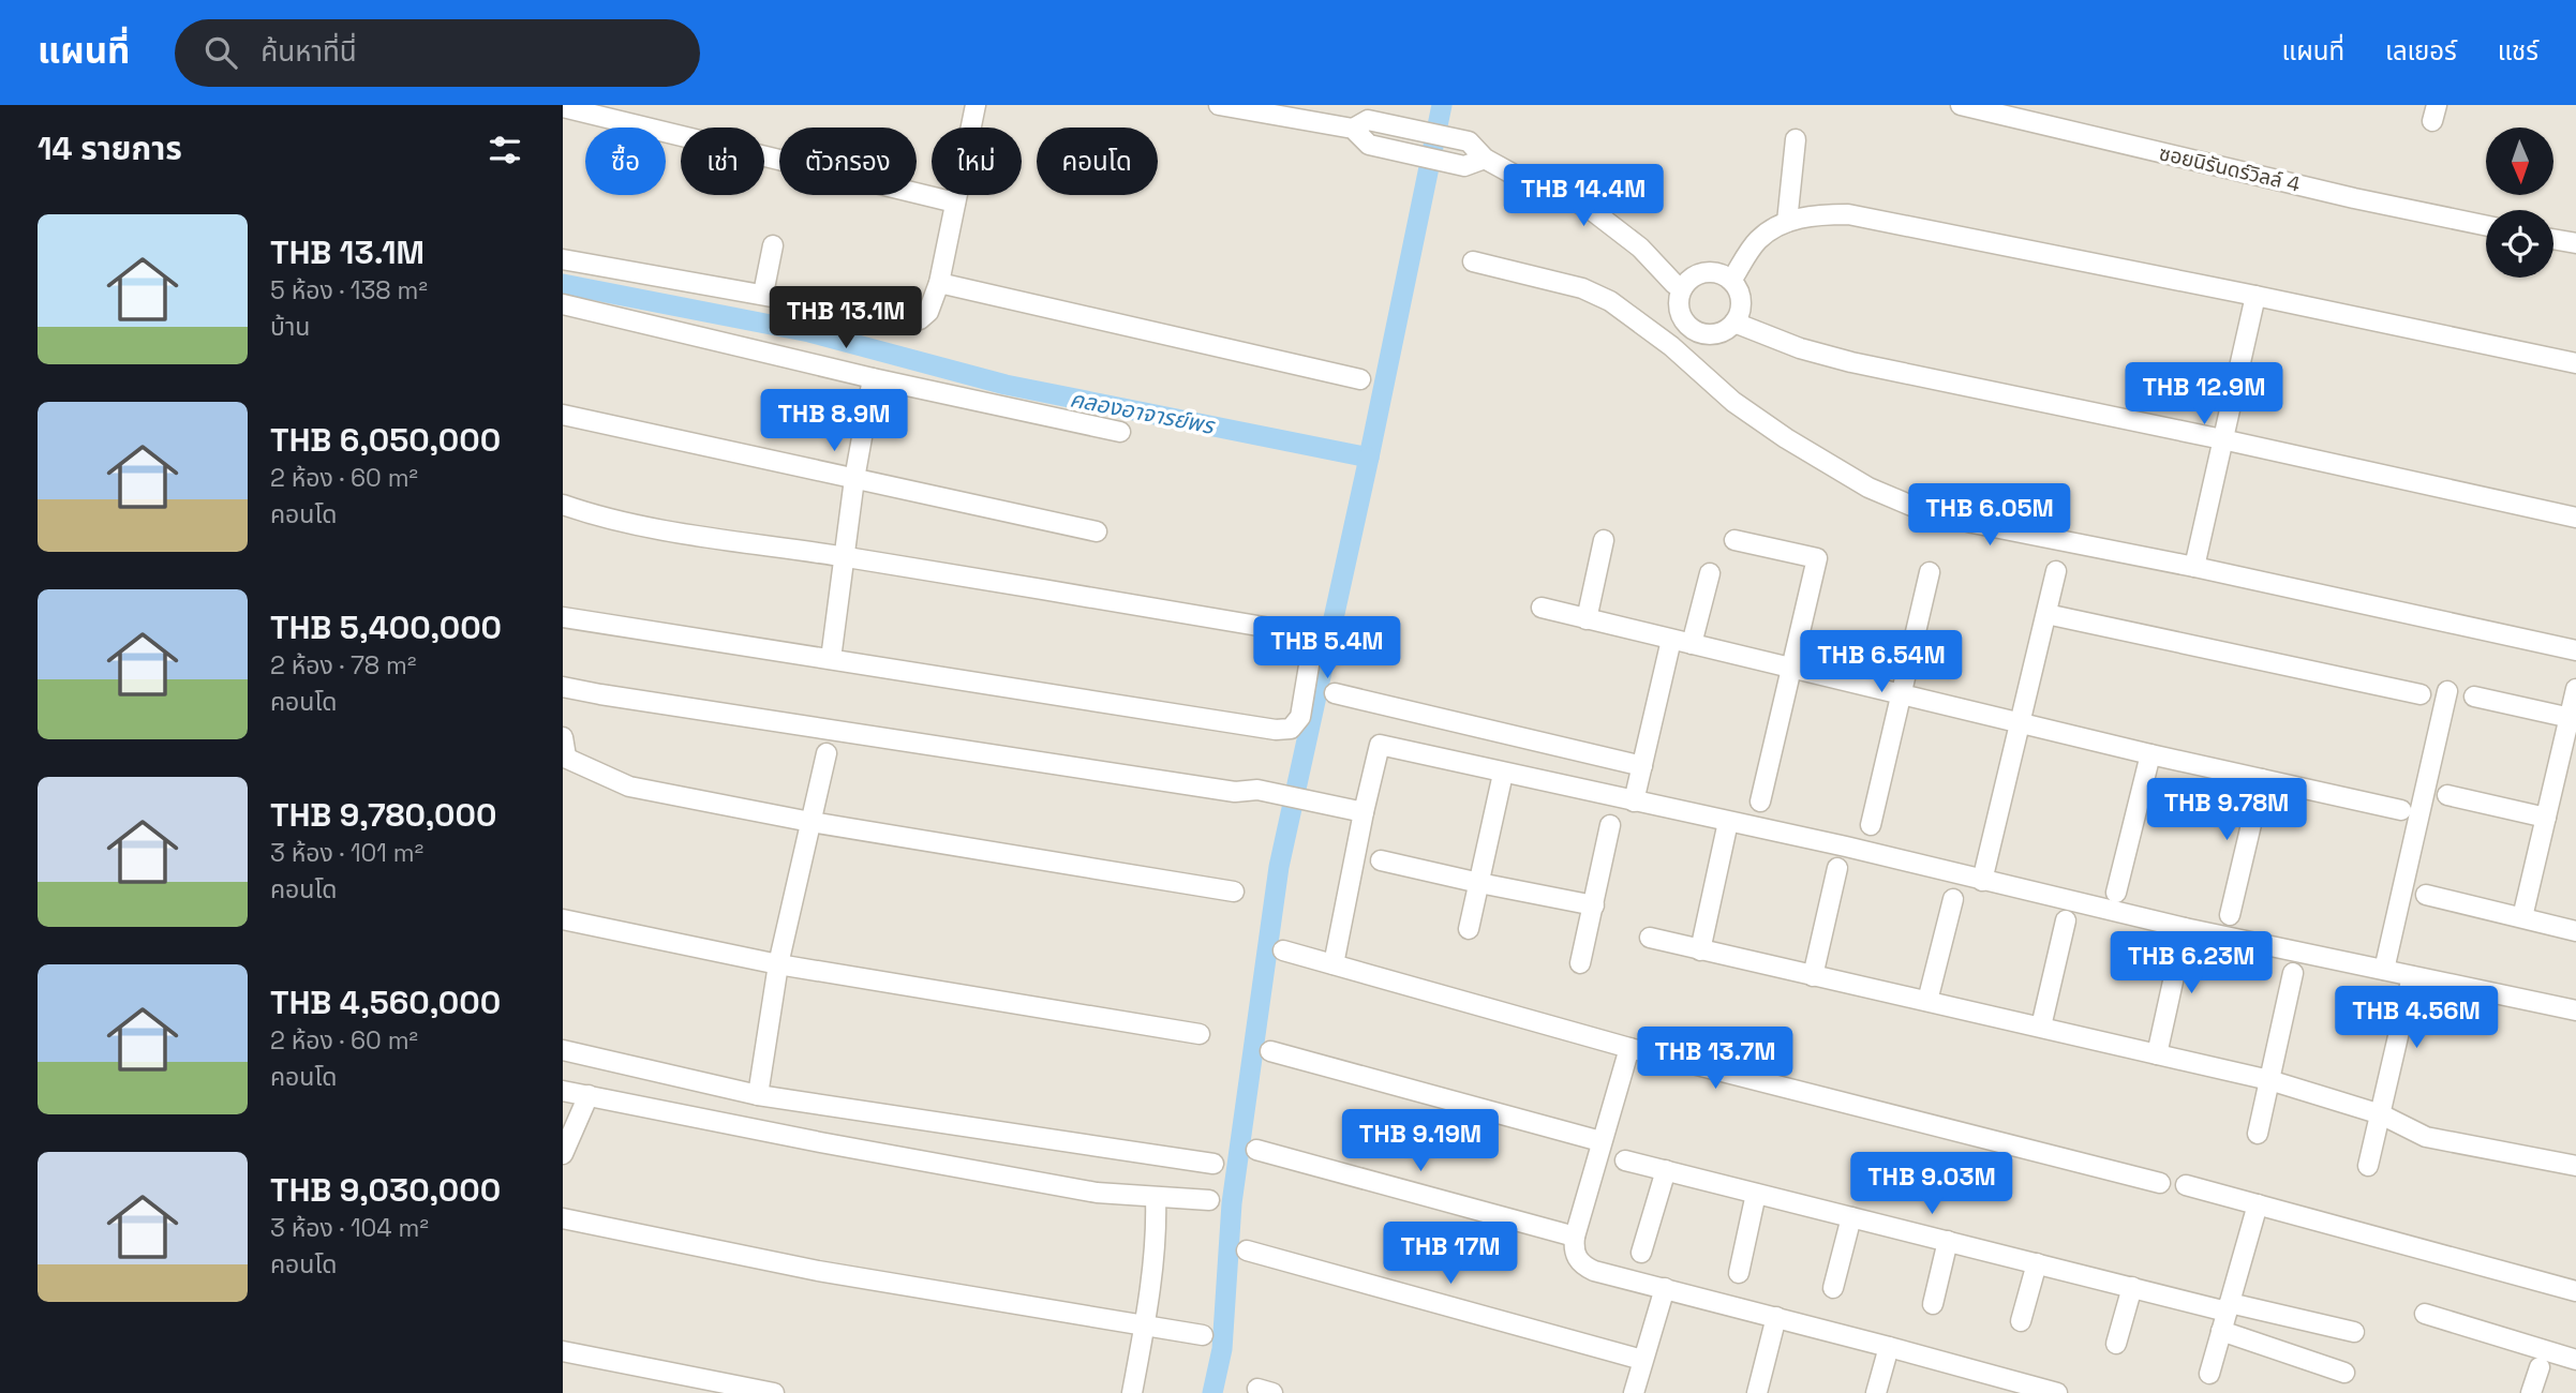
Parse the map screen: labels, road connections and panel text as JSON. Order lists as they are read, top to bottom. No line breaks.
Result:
{"streets":{"street":["ซอยนิรันดร์วิลล์ 4"]},"water":["คลองอาจารย์พร"],"north":"bottom","page":{"header":"แผนที่","search":"ค้นหาที่นี่","nav":["แผนที่","เลเยอร์","แชร์"],"heading":"14 รายการ","chip":["ซื้อ","เช่า","ตัวกรอง","ใหม่","คอนโด"],"price":["THB 14.4M","THB 13.1M","THB 12.9M","THB 8.9M","THB 6.05M","THB 5.4M","THB 6.54M","THB 9.78M","THB 6.23M","THB 4.56M","THB 13.7M","THB 9.19M","THB 9.03M","THB 17M"],"list":[{"name":"THB 13.1M","note":"5 ห้อง · 138 m² · บ้าน"},{"name":"THB 6,050,000","note":"2 ห้อง · 60 m² · คอนโด"},{"name":"THB 5,400,000","note":"2 ห้อง · 78 m² · คอนโด"},{"name":"THB 9,780,000","note":"3 ห้อง · 101 m² · คอนโด"},{"name":"THB 4,560,000","note":"2 ห้อง · 60 m² · คอนโด"},{"name":"THB 9,030,000","note":"3 ห้อง · 104 m² · คอนโด"}]}}
